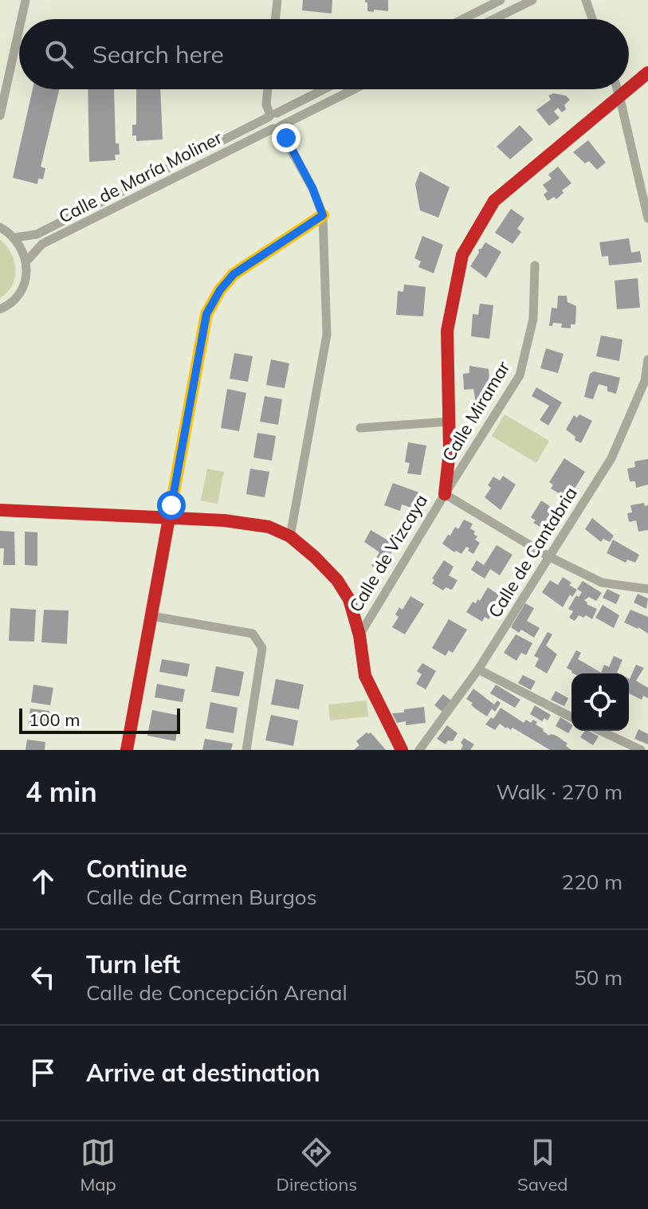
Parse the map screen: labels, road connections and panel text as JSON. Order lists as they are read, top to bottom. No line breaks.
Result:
{"streets":{"street":["Calle de María Moliner","Calle Miramar","Calle de Cantabria","Calle de Vizcaya"]},"crossings":[["Calle Miramar","Calle de Vizcaya"]],"scale_bar":"100 m","page":{"search":"Search here","scale":"100 m","heading":["4 min","Walk · 270 m"],"list":[["Continue","Calle de Carmen Burgos","220 m"],["Turn left","Calle de Concepción Arenal","50 m"],"Arrive at destination"],"nav":["Map","Directions","Saved"]}}
